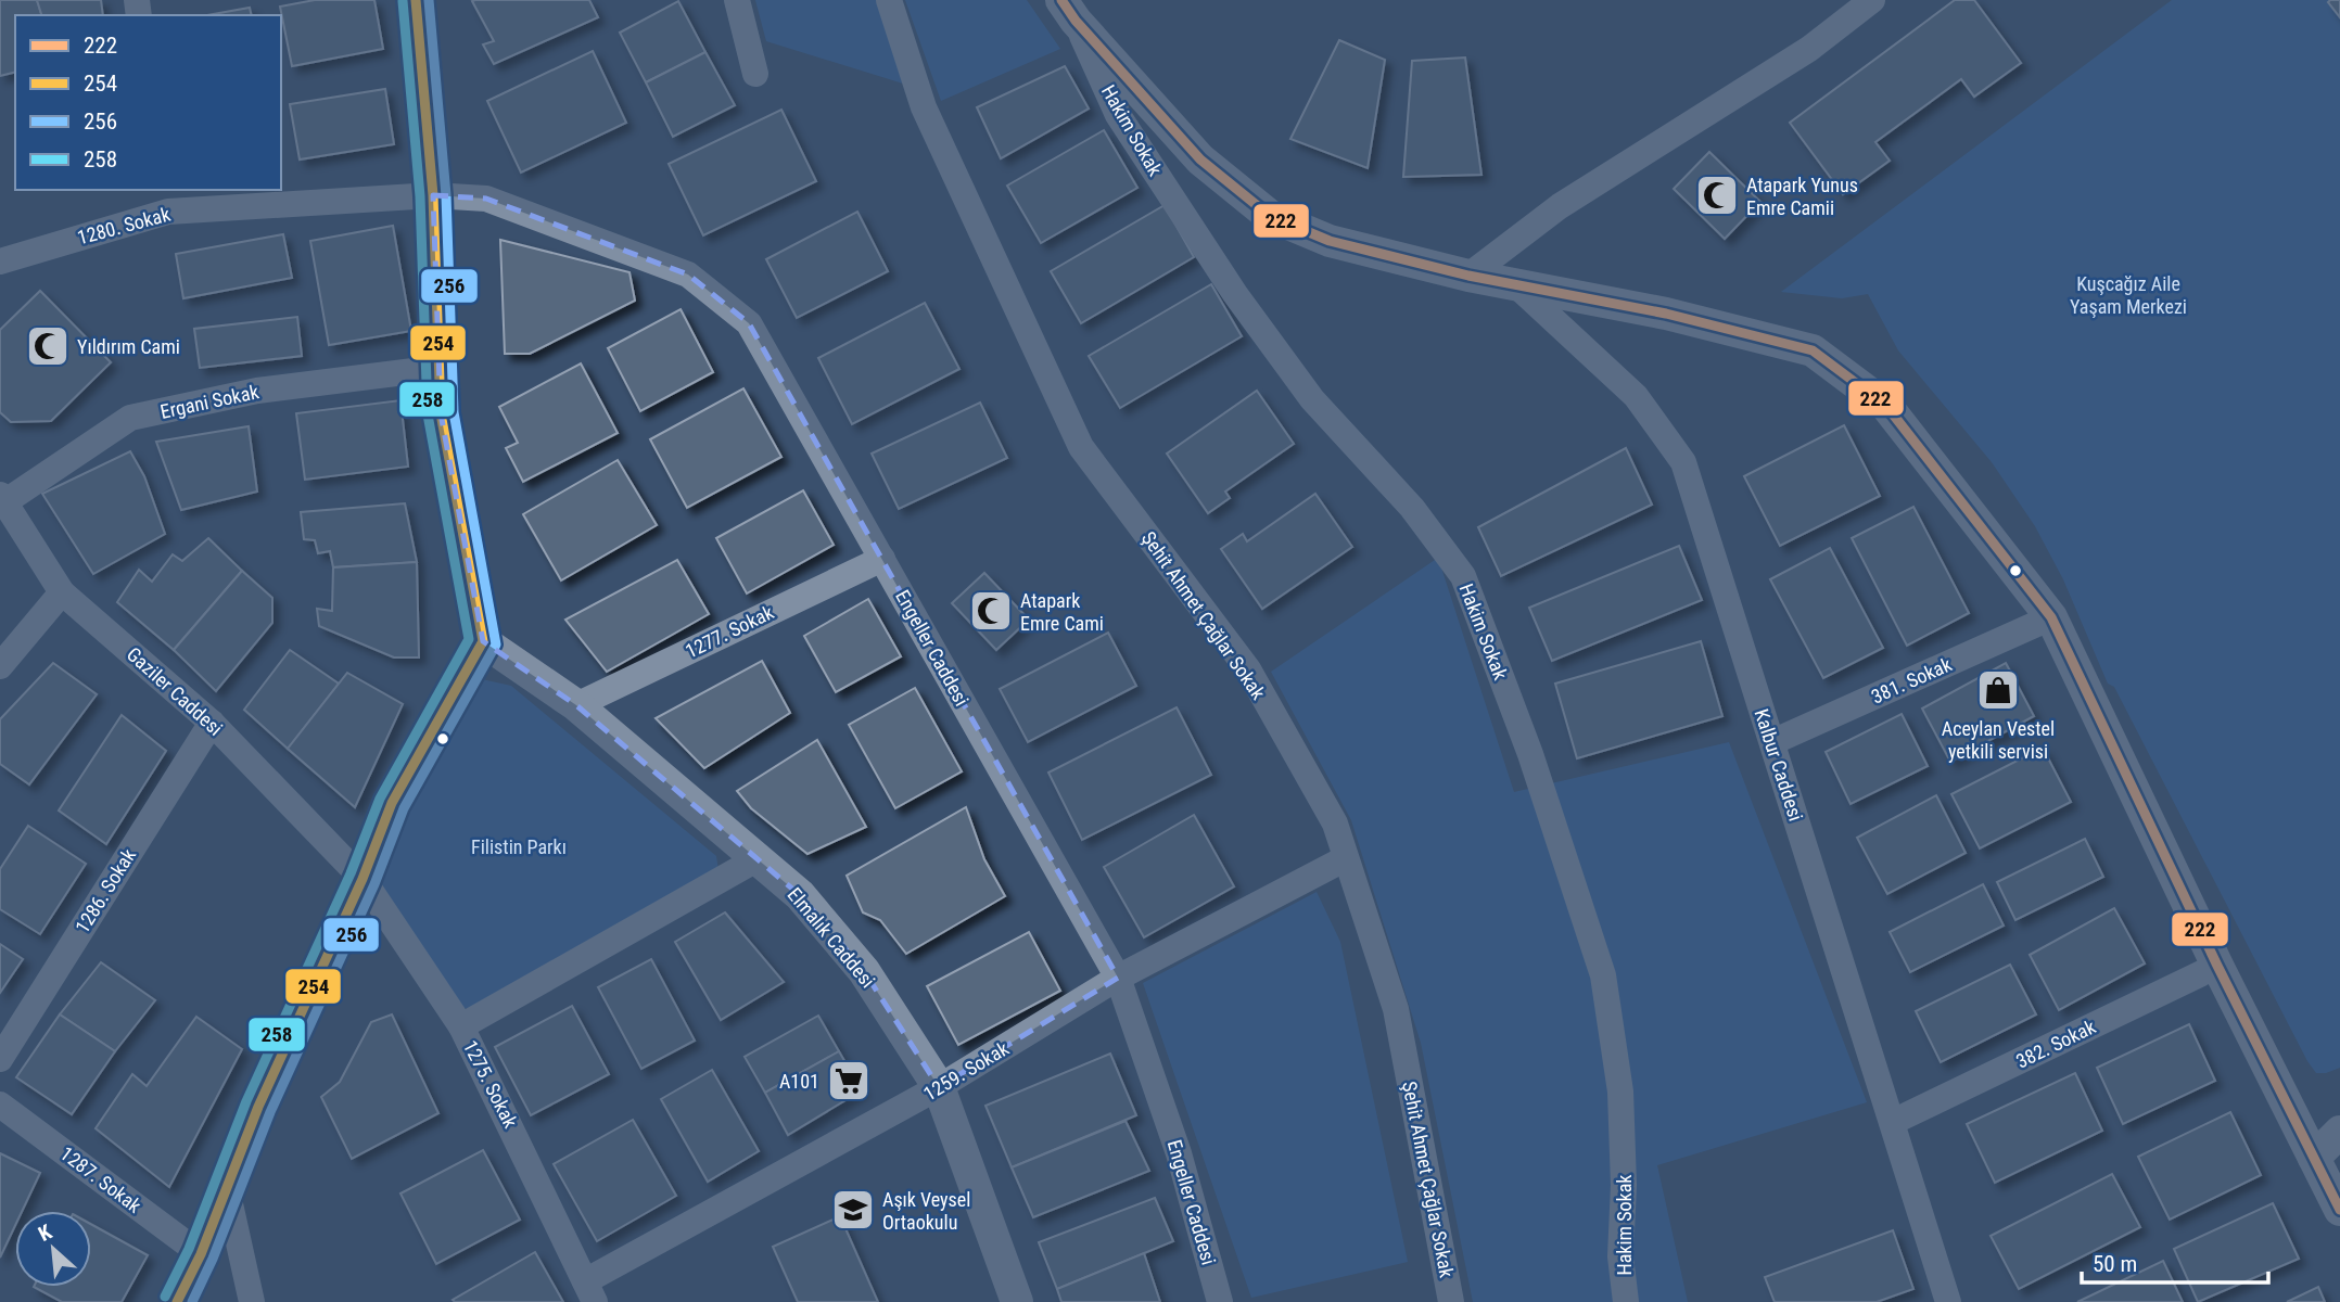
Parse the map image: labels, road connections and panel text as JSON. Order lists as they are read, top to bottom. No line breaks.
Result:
{"streets":{"street":["Hakim Sokak","1280. Sokak","Ergani Sokak","Şehit Ahmet Çağlar Sokak","1277. Sokak","Engeller Caddesi","381. Sokak","Gaziler Caddesi","Kalbur Caddesi","1286. Sokak","Elmalık Caddesi","382. Sokak","1259. Sokak","1275. Sokak","1287. Sokak"]},"crossings":[["1280. Sokak","Engeller Caddesi"],["Ergani Sokak","Gaziler Caddesi"],["Şehit Ahmet Çağlar Sokak","1259. Sokak"],["1277. Sokak","Engeller Caddesi"],["1277. Sokak","Elmalık Caddesi"],["Engeller Caddesi","1259. Sokak"],["381. Sokak","Kalbur Caddesi"],["Gaziler Caddesi","1286. Sokak"],["Gaziler Caddesi","1275. Sokak"],["Kalbur Caddesi","382. Sokak"],["Elmalık Caddesi","1259. Sokak"],["1259. Sokak","1275. Sokak"]],"parks":["Kuşcağız Aile Yaşam Merkezi","Filistin Parkı"],"places":{"mosque":["Atapark Yunus Emre Camii","Yıldırım Cami","Atapark Emre Cami"],"shop":["Aceylan Vestel yetkili servisi"],"supermarket":["A101"],"school or university":["Aşık Veysel Ortaokulu"]},"lines":["transit line 222","transit line 254","transit line 256","transit line 258"],"legend":["222","254","256","258"],"scale_bar":"50 m","north":"top left"}
